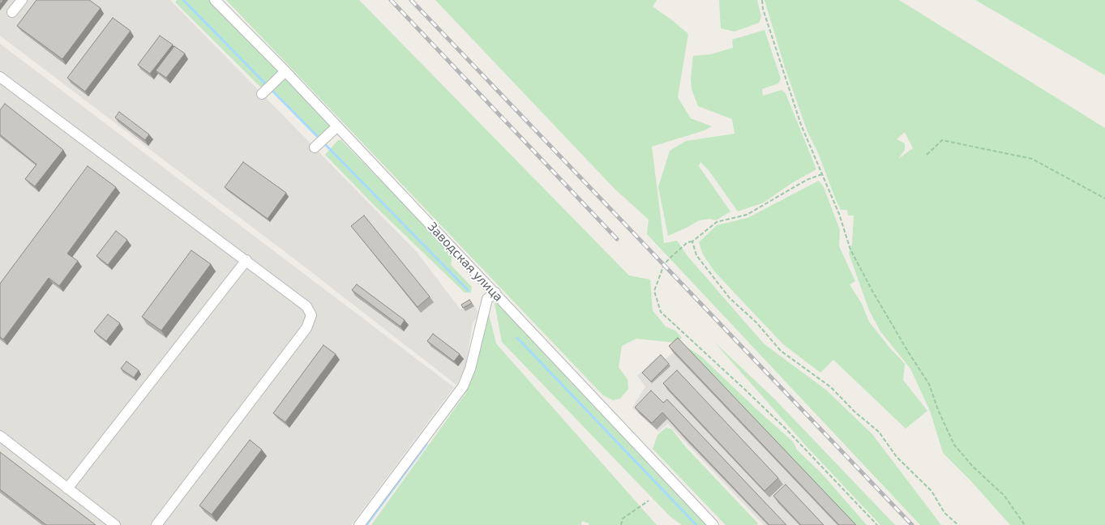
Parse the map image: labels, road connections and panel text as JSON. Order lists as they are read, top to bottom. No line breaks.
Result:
{"streets":{"street":["Заводская улица"]}}
